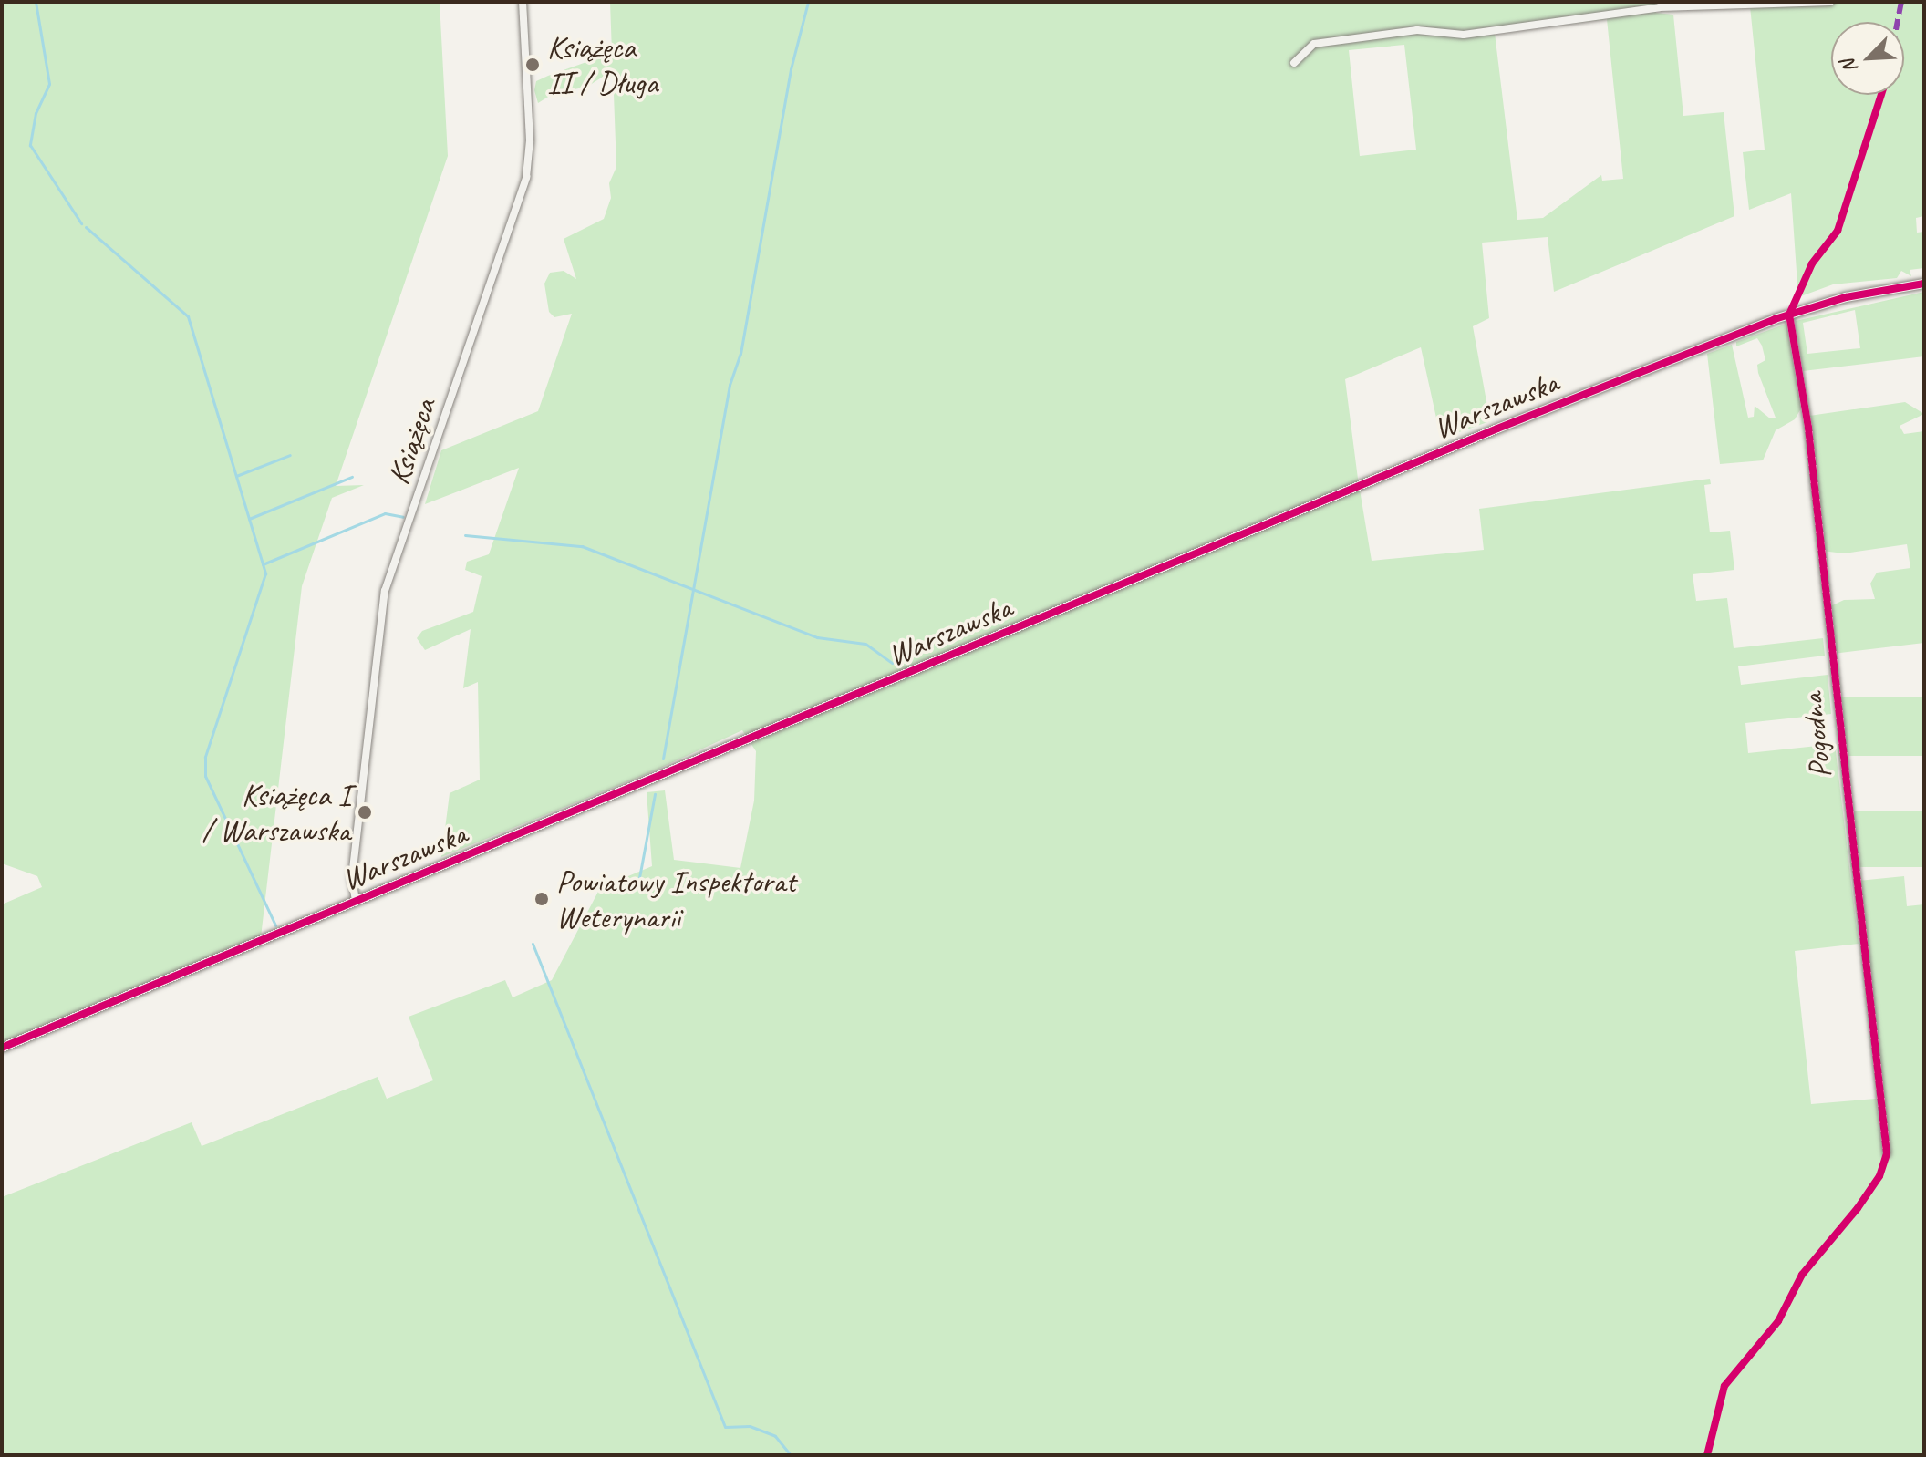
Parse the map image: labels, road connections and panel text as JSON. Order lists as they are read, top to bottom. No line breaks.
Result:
{"streets":{"street":["Warszawska","Książęca","Pogodna"]},"crossings":[["Warszawska","Książęca"],["Warszawska","Pogodna"]],"places":["Książęca II / Długa","Książęca I / Warszawska","Powiatowy Inspektorat Weterynarii"],"north":"bottom left"}
